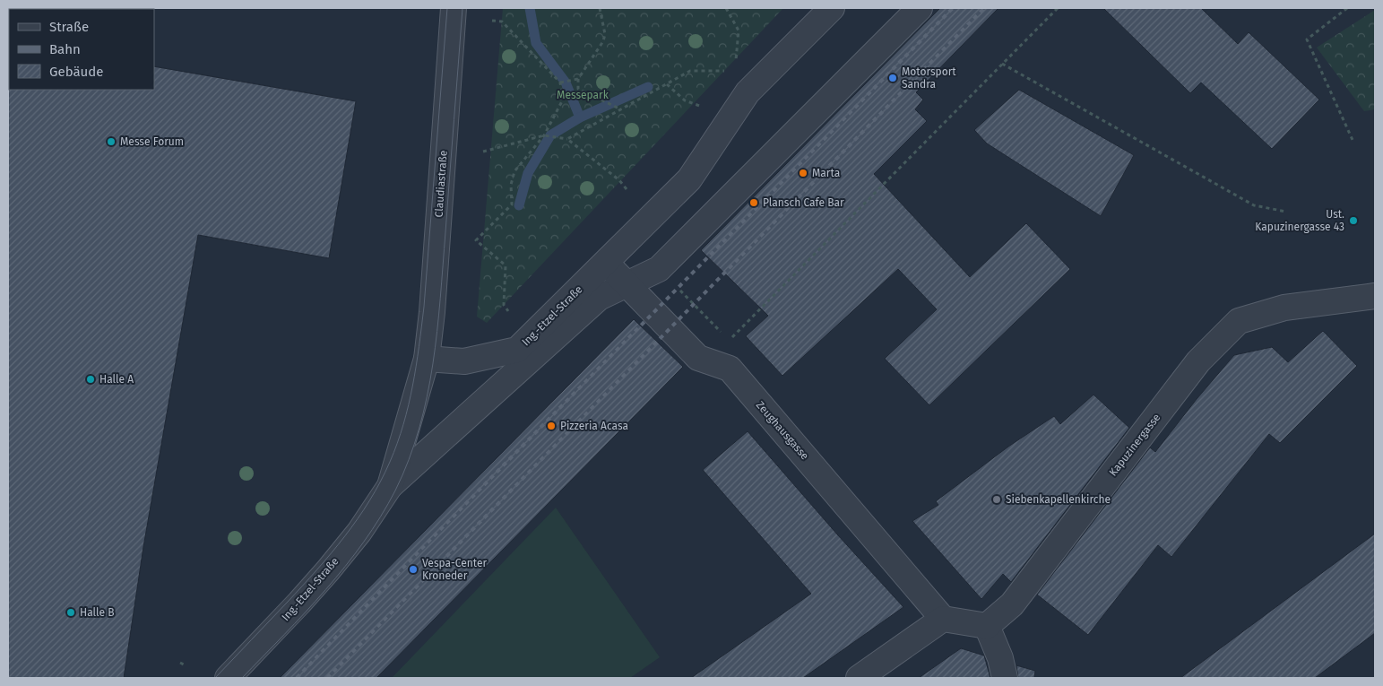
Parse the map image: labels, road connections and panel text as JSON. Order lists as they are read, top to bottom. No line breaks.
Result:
{"streets":{"street":["Claudiastraße","Ing.-Etzel-Straße","Zeughausgasse","Kapuzinergasse"]},"crossings":[["Claudiastraße","Ing.-Etzel-Straße"],["Ing.-Etzel-Straße","Zeughausgasse"]],"parks":["Messepark"],"places":["Motorsport Sandra","Messe Forum","Marta","Plansch Cafe Bar","Ust. Kapuzinergasse 43","Halle A","Pizzeria Acasa","Siebenkapellenkirche","Vespa-Center Kroneder","Halle B"],"legend":["Straße","Bahn","Gebäude"]}
